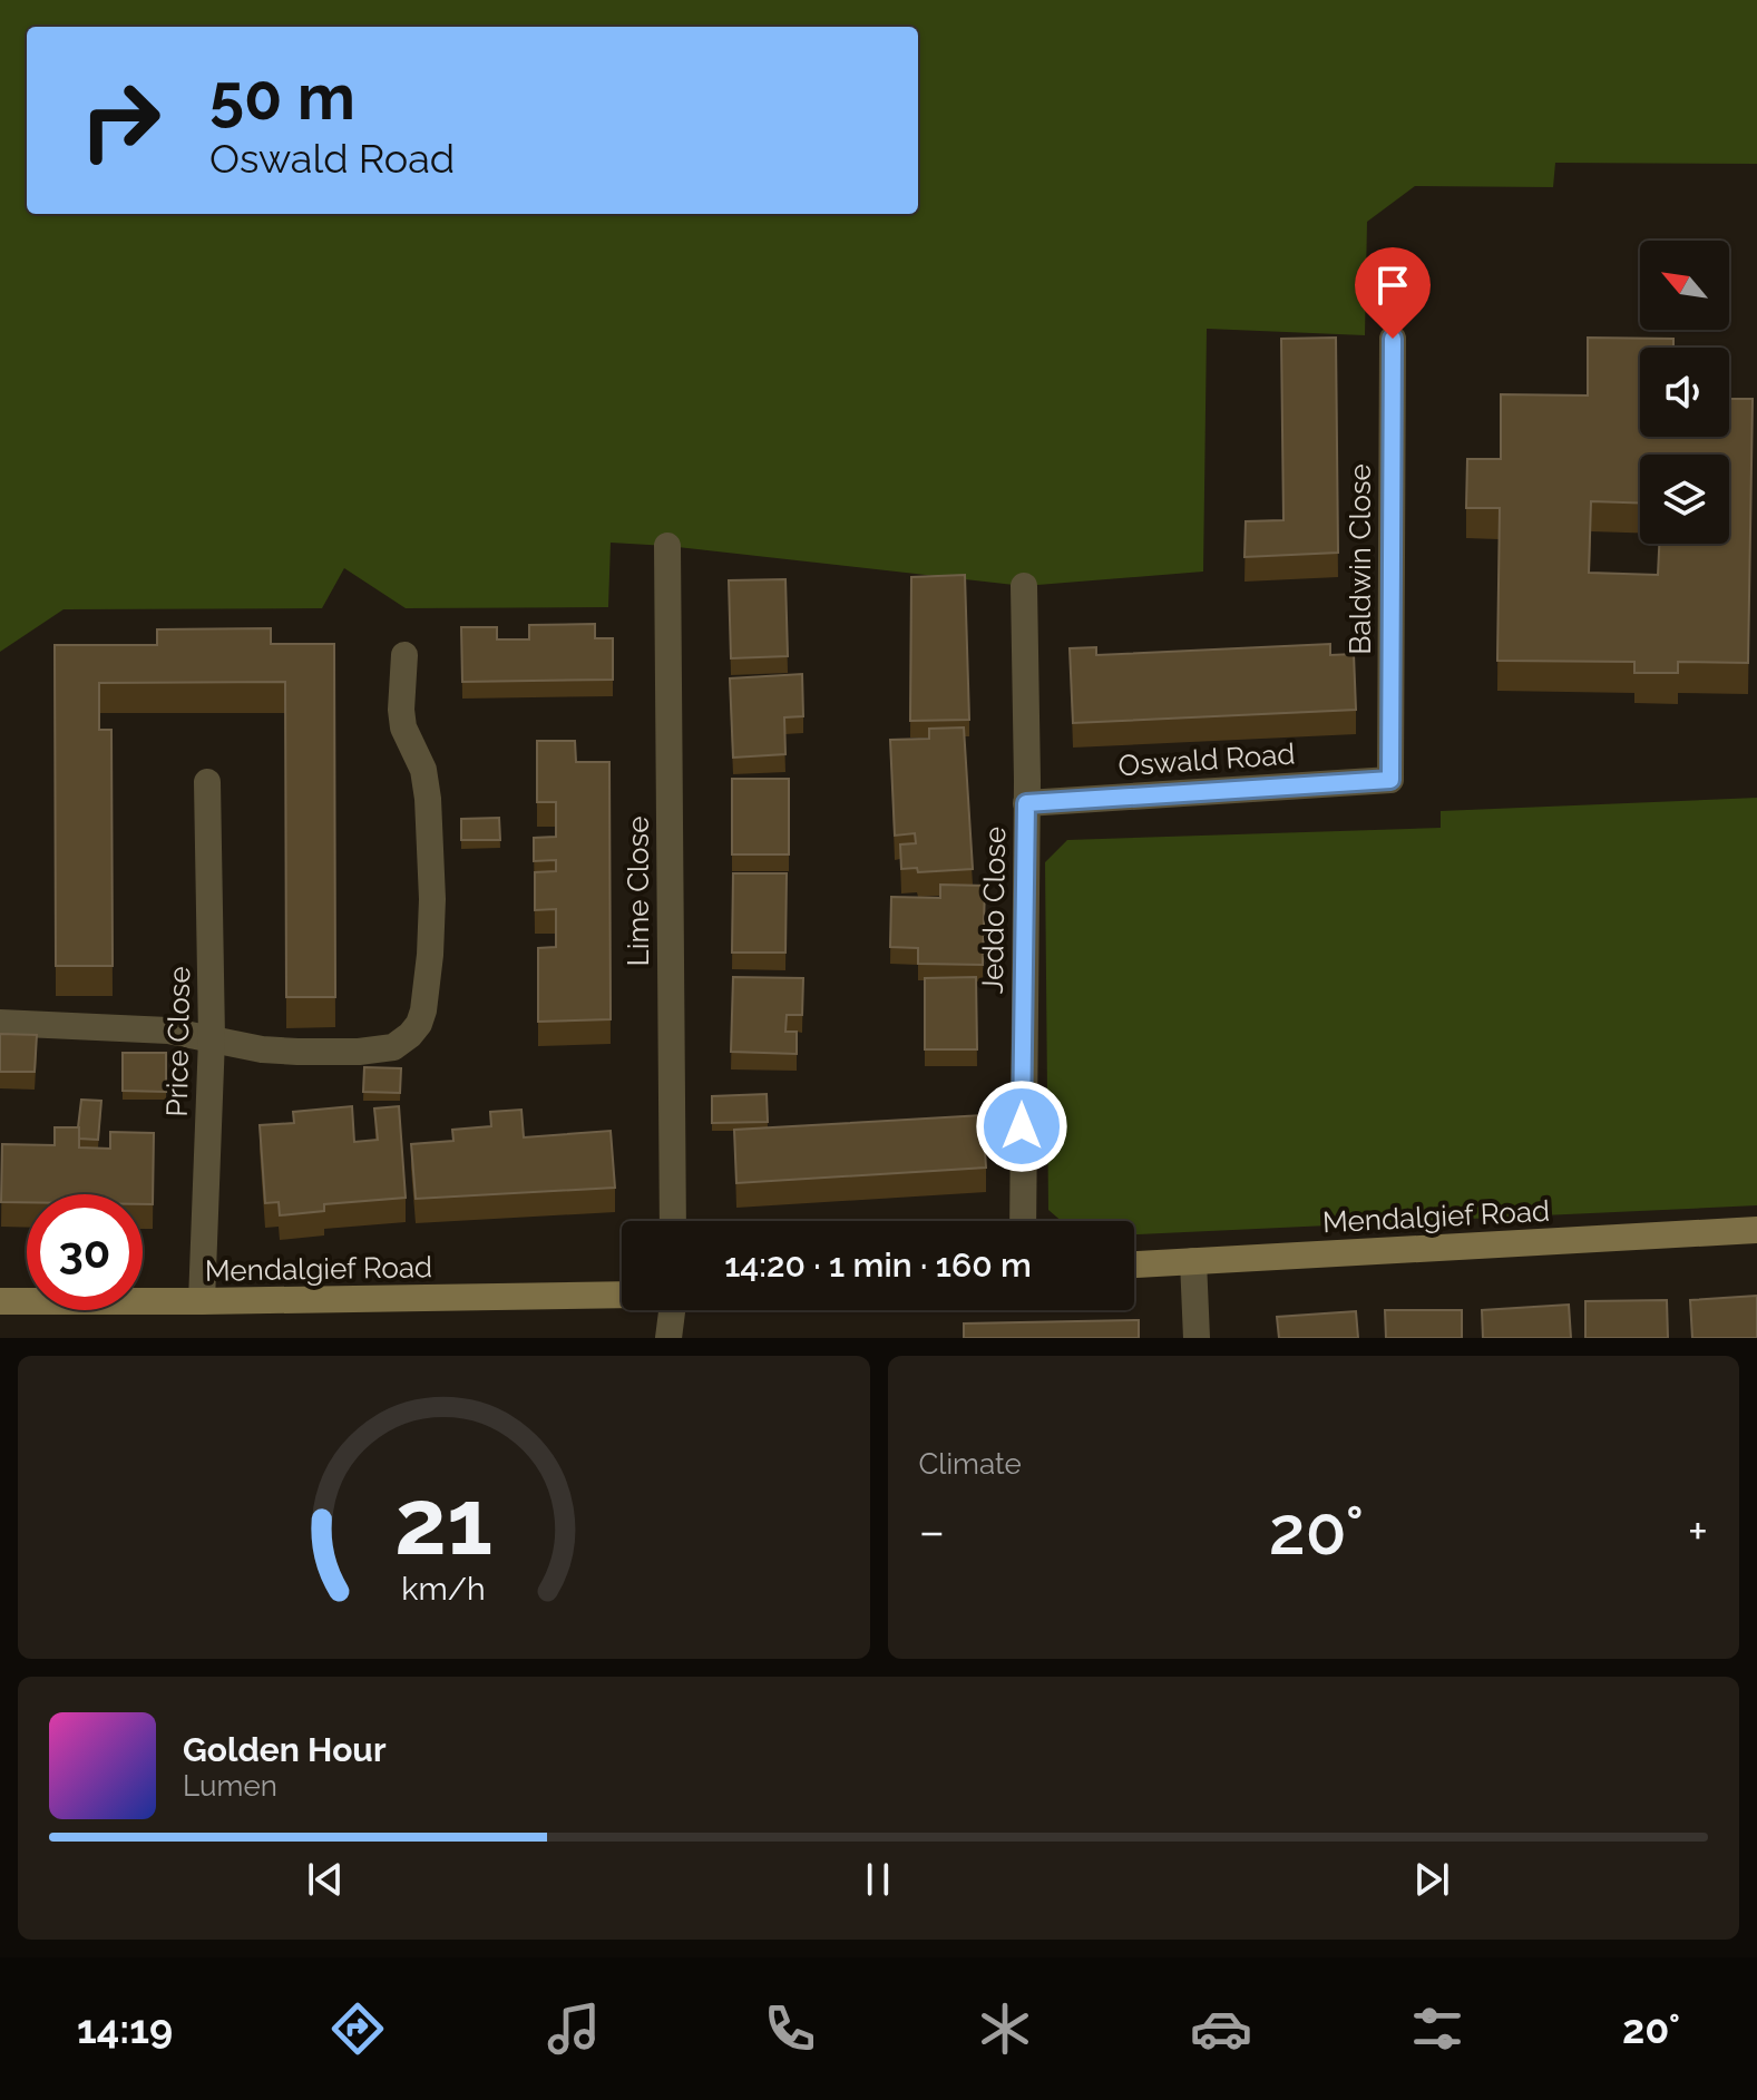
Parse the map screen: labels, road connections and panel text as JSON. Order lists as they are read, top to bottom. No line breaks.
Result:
{"streets":{"street":["Baldwin Close","Oswald Road","Lime Close","Jeddo Close","Price Close","Mendalgief Road"]},"crossings":[["Baldwin Close","Oswald Road"],["Oswald Road","Jeddo Close"],["Price Close","Mendalgief Road"]],"north":"top left","page":{"turn":["50 m","Oswald Road"],"limit":"30","trip":"14:20 · 1 min · 160 m","tile":"Climate","heat":["−","20°","+"],"song":["Golden Hour","Lumen"],"tabs":["14:19","20°"],"gauge":["21","km/h"]}}
